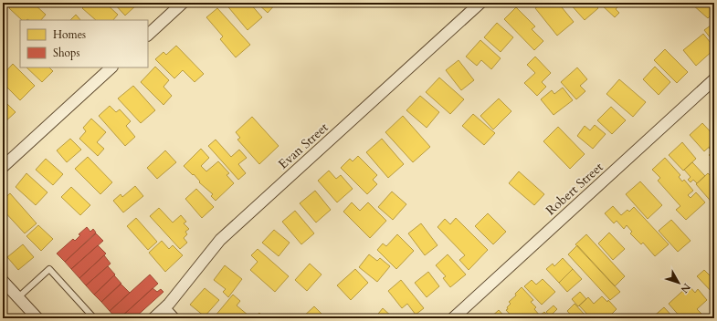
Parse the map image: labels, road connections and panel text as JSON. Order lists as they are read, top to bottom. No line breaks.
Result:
{"streets":{"street":["Evan Street","Robert Street"]},"legend":["Homes","Shops"],"north":"bottom right"}
